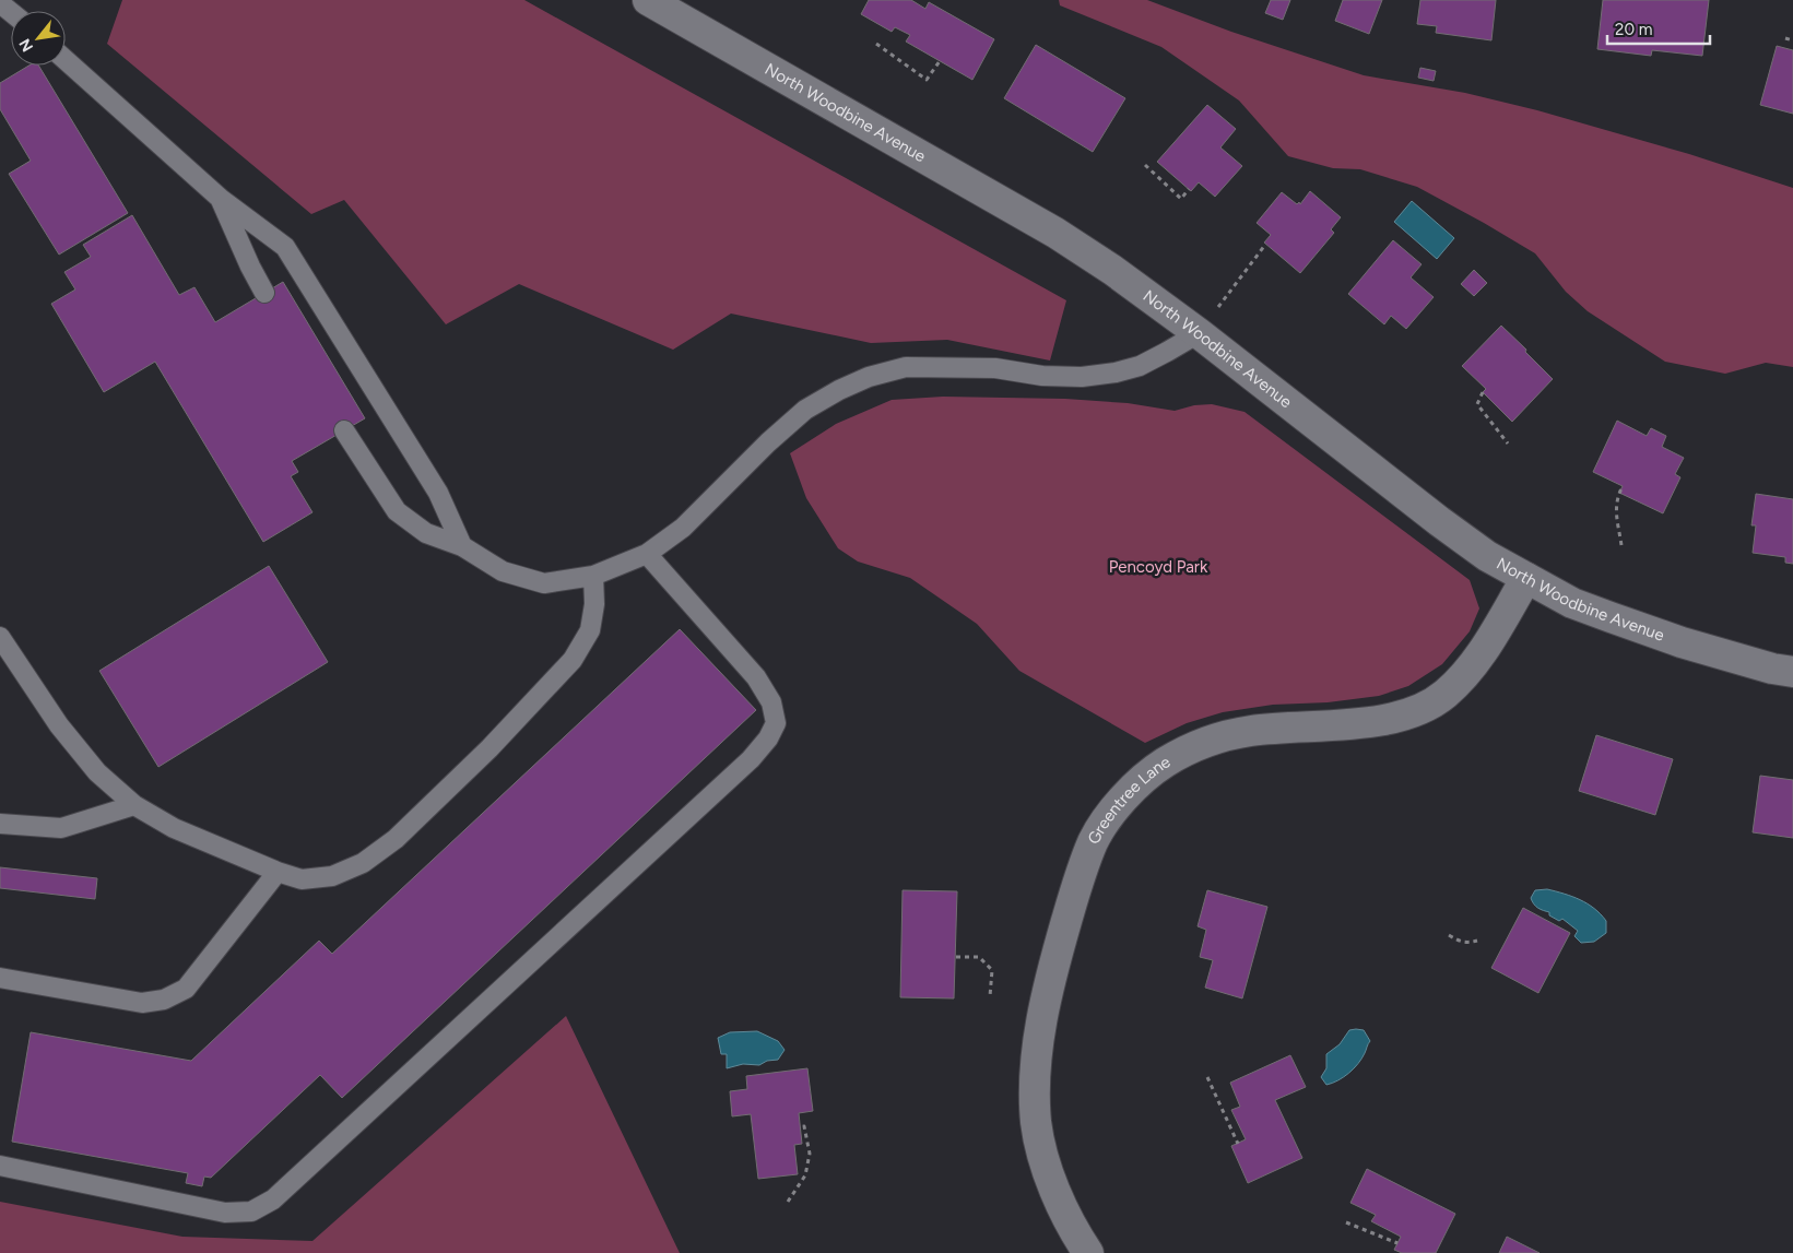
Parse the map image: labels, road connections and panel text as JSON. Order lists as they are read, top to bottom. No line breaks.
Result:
{"streets":{"street":["North Woodbine Avenue","Greentree Lane"]},"crossings":[["North Woodbine Avenue","Greentree Lane"]],"parks":["Pencoyd Park"],"scale_bar":"20 m","north":"bottom left"}
